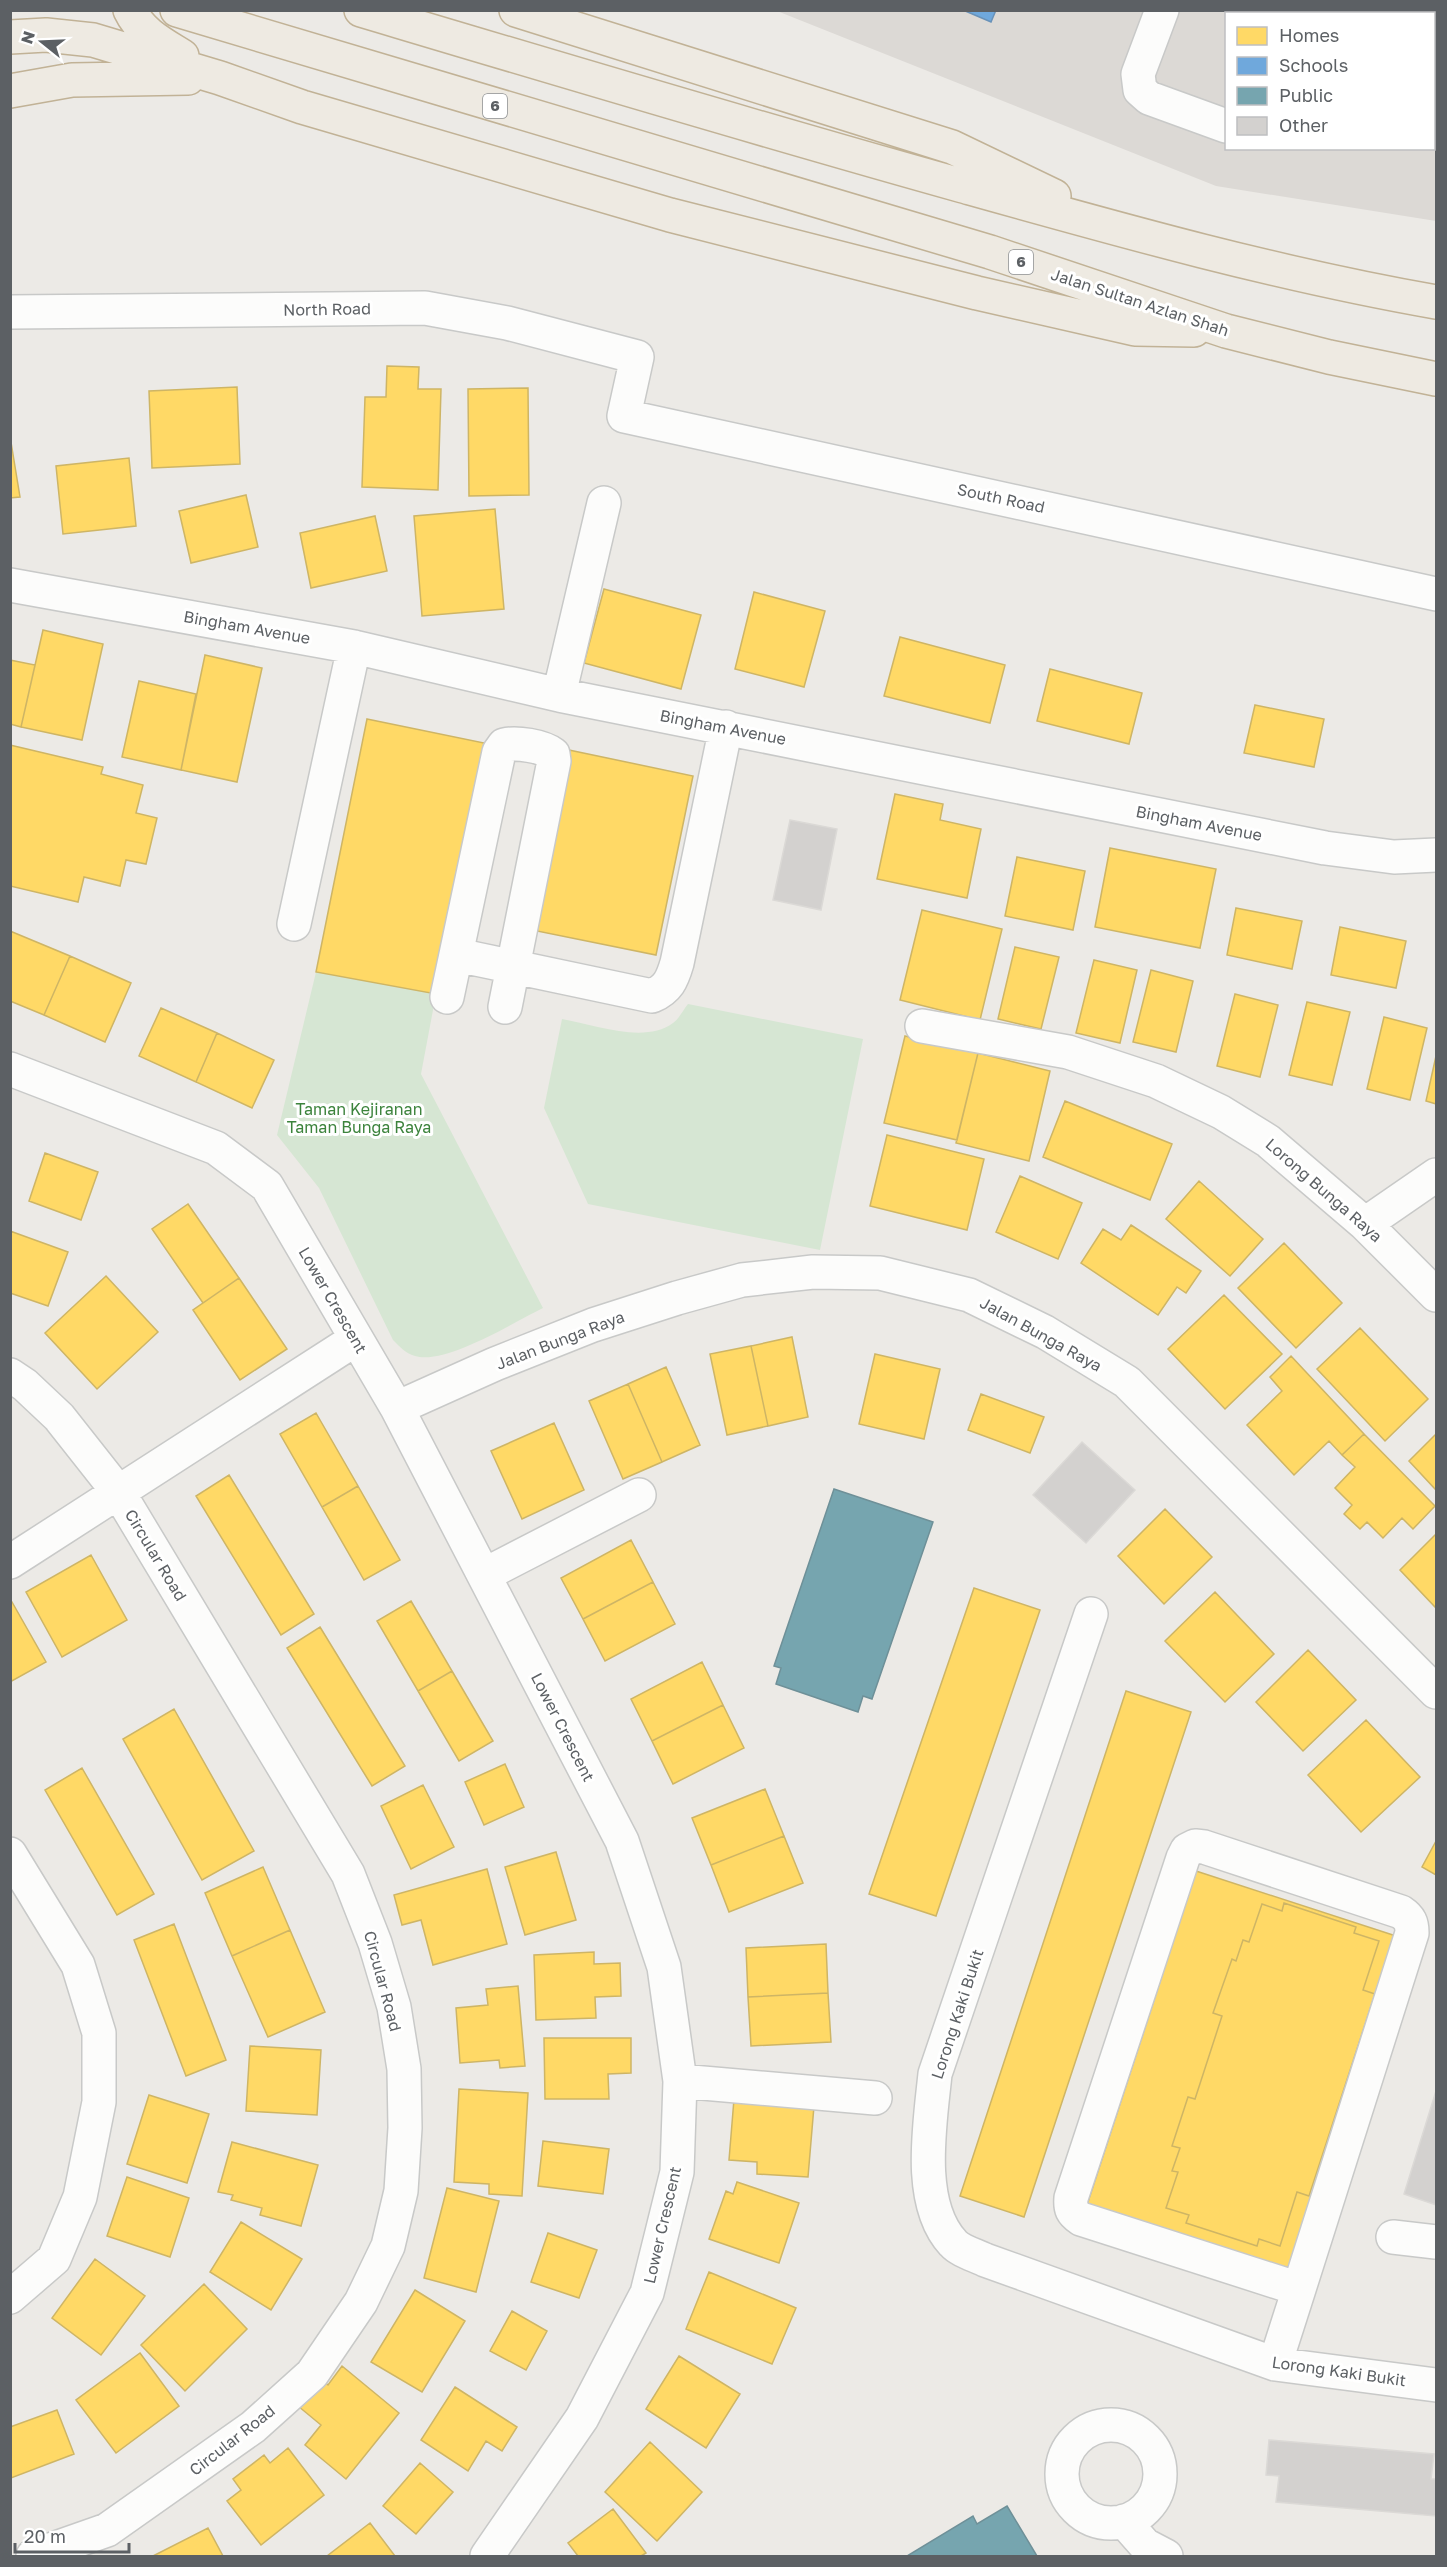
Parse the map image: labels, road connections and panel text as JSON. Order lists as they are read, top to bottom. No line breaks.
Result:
{"streets":{"highway":["6","Jalan Sultan Azlan Shah"],"street":["North Road","South Road","Bingham Avenue","Lorong Bunga Raya","Lower Crescent","Jalan Bunga Raya","Circular Road","Lorong Kaki Bukit"]},"crossings":[["North Road","South Road"],["Lower Crescent","Jalan Bunga Raya"]],"parks":["Taman Kejiranan Taman Bunga Raya"],"legend":["Homes","Schools","Public","Other"],"scale_bar":"20 m","north":"left"}
